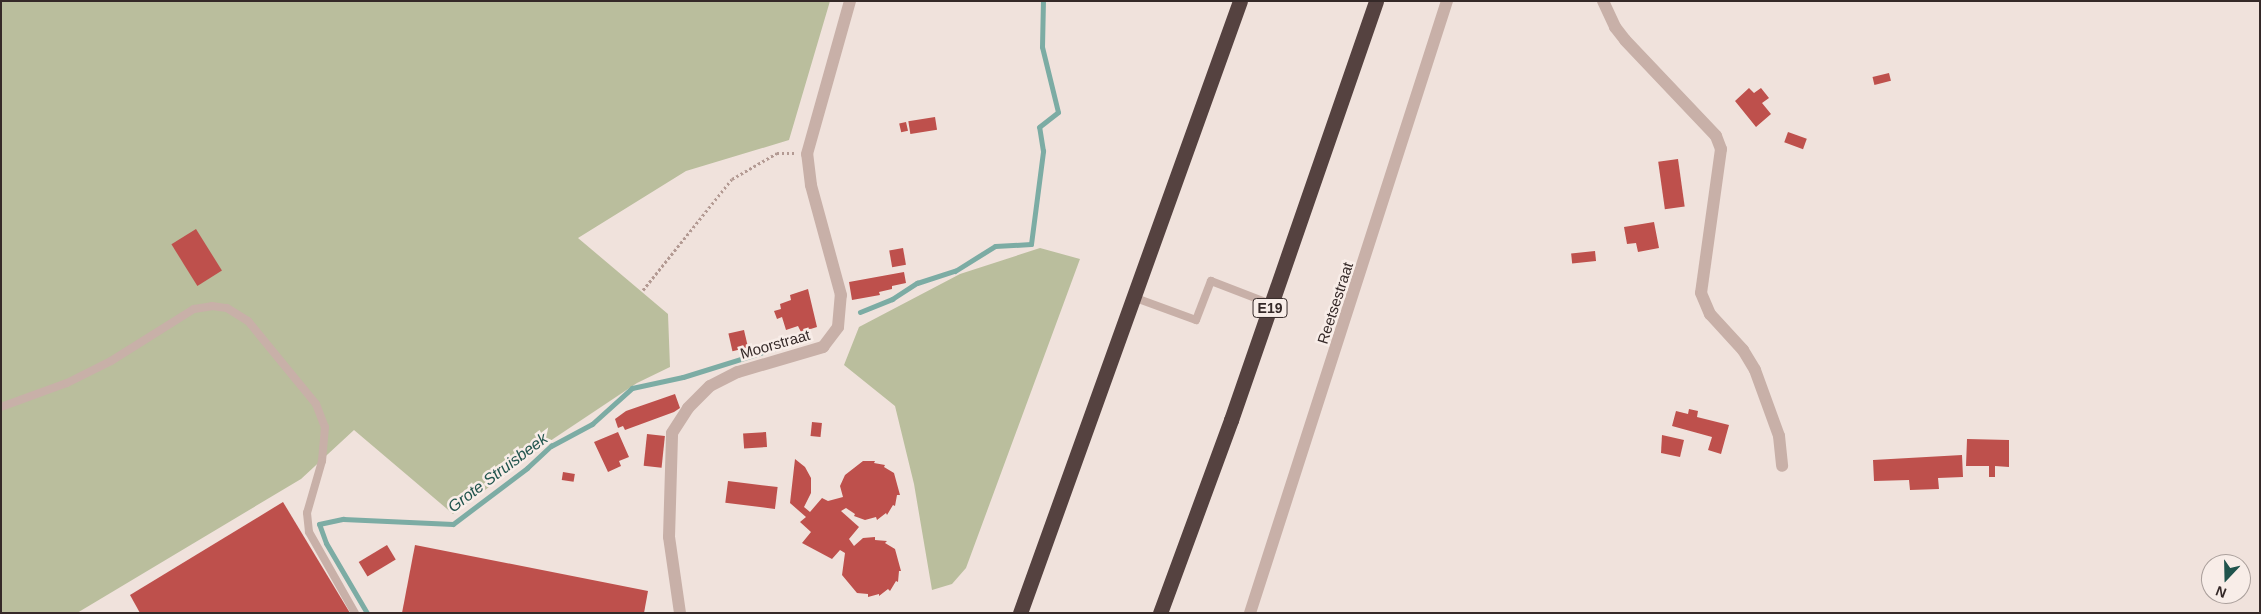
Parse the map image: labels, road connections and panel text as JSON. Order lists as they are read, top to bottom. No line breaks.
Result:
{"streets":{"highway":["E19"],"street":["Reetsestraat","Moorstraat"]},"water":["Grote Struisbeek"],"north":"bottom"}
